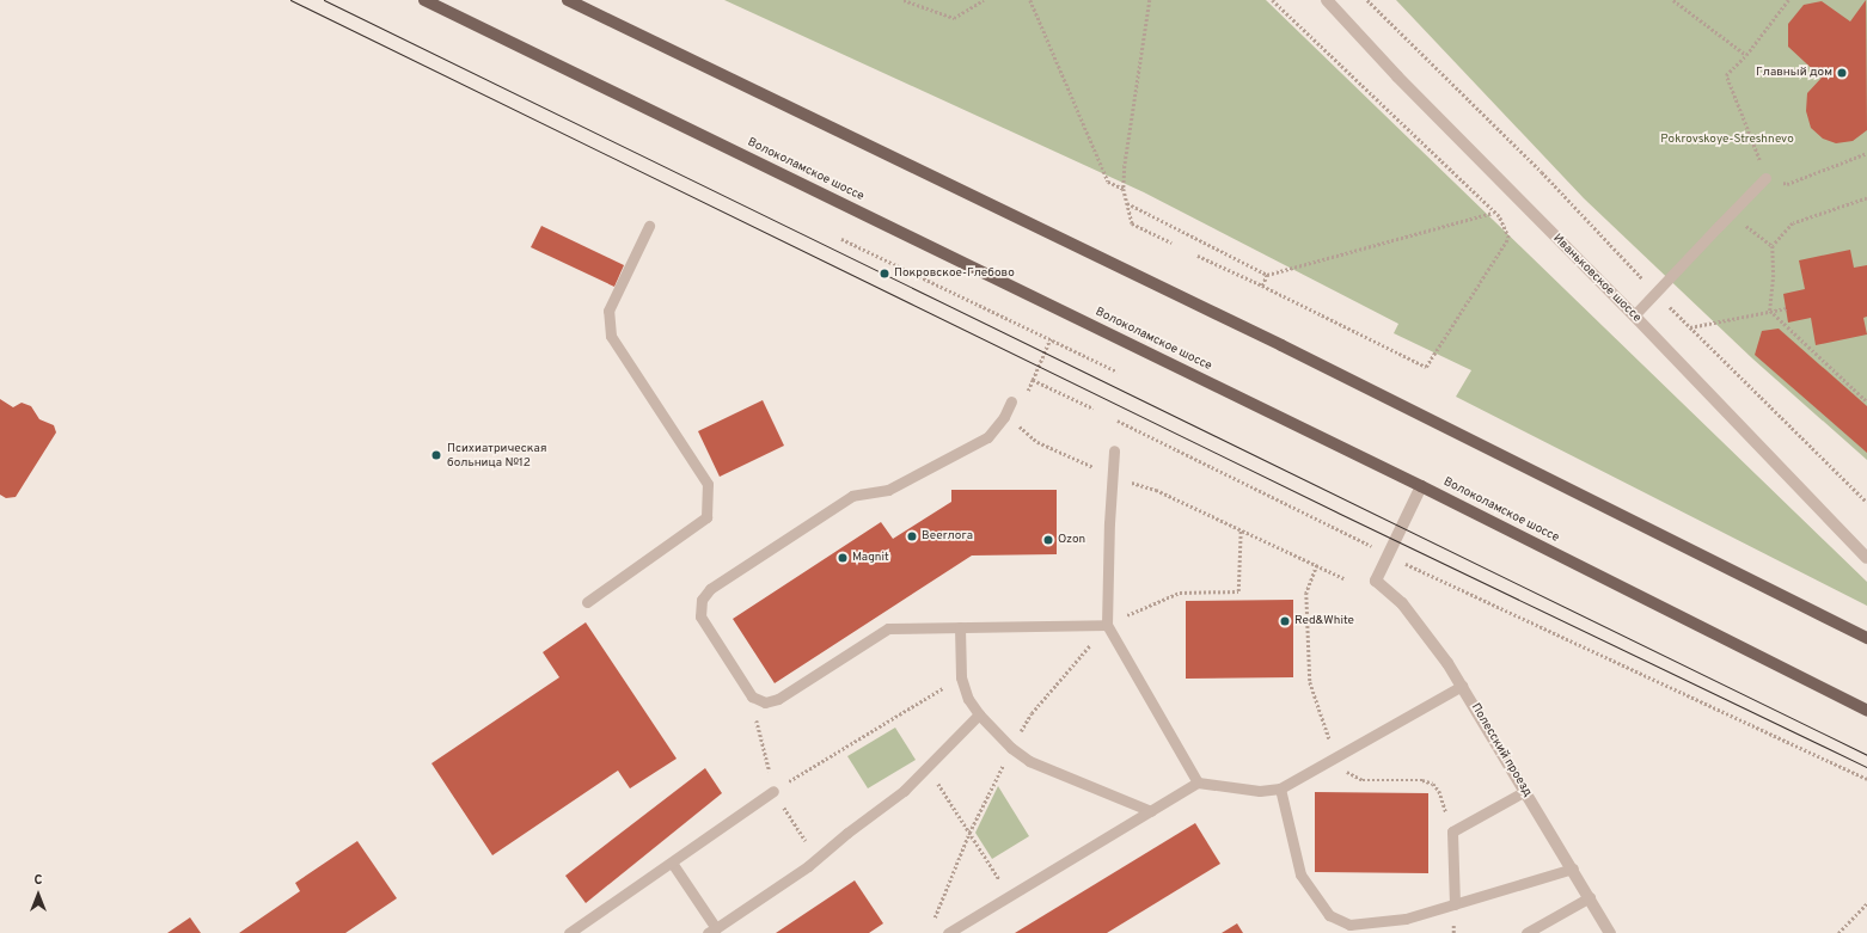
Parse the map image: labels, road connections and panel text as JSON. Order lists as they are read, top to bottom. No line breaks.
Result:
{"streets":{"main road":["Волоколамское шоссе"],"street":["Иваньковское шоссе","Полесский проезд"]},"crossings":[["Волоколамское шоссе","Полесский проезд"]],"parks":["Pokrovskoye-Streshnevo"],"places":["Главный дом","Покровское-Глебово","Психиатрическая больница №12","Beerлога","Ozon","Magnit","Red&White"],"north":"top"}
